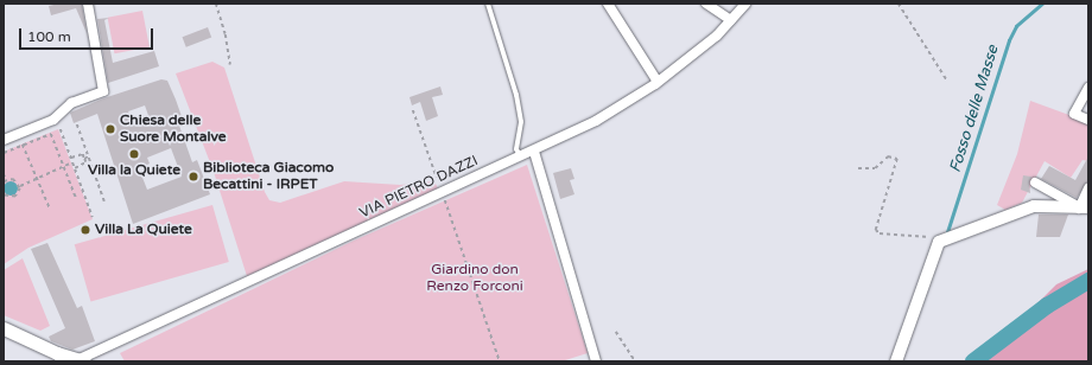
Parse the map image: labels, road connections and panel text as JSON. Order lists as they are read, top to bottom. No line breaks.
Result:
{"streets":{"street":["VIA PIETRO DAZZI"]},"water":["Fosso delle Masse"],"parks":["Giardino don Renzo Forconi"],"places":["Chiesa delle Suore Montalve","Villa la Quiete","Biblioteca Giacomo Becattini - IRPET","Villa La Quiete"],"scale_bar":"100 m"}
